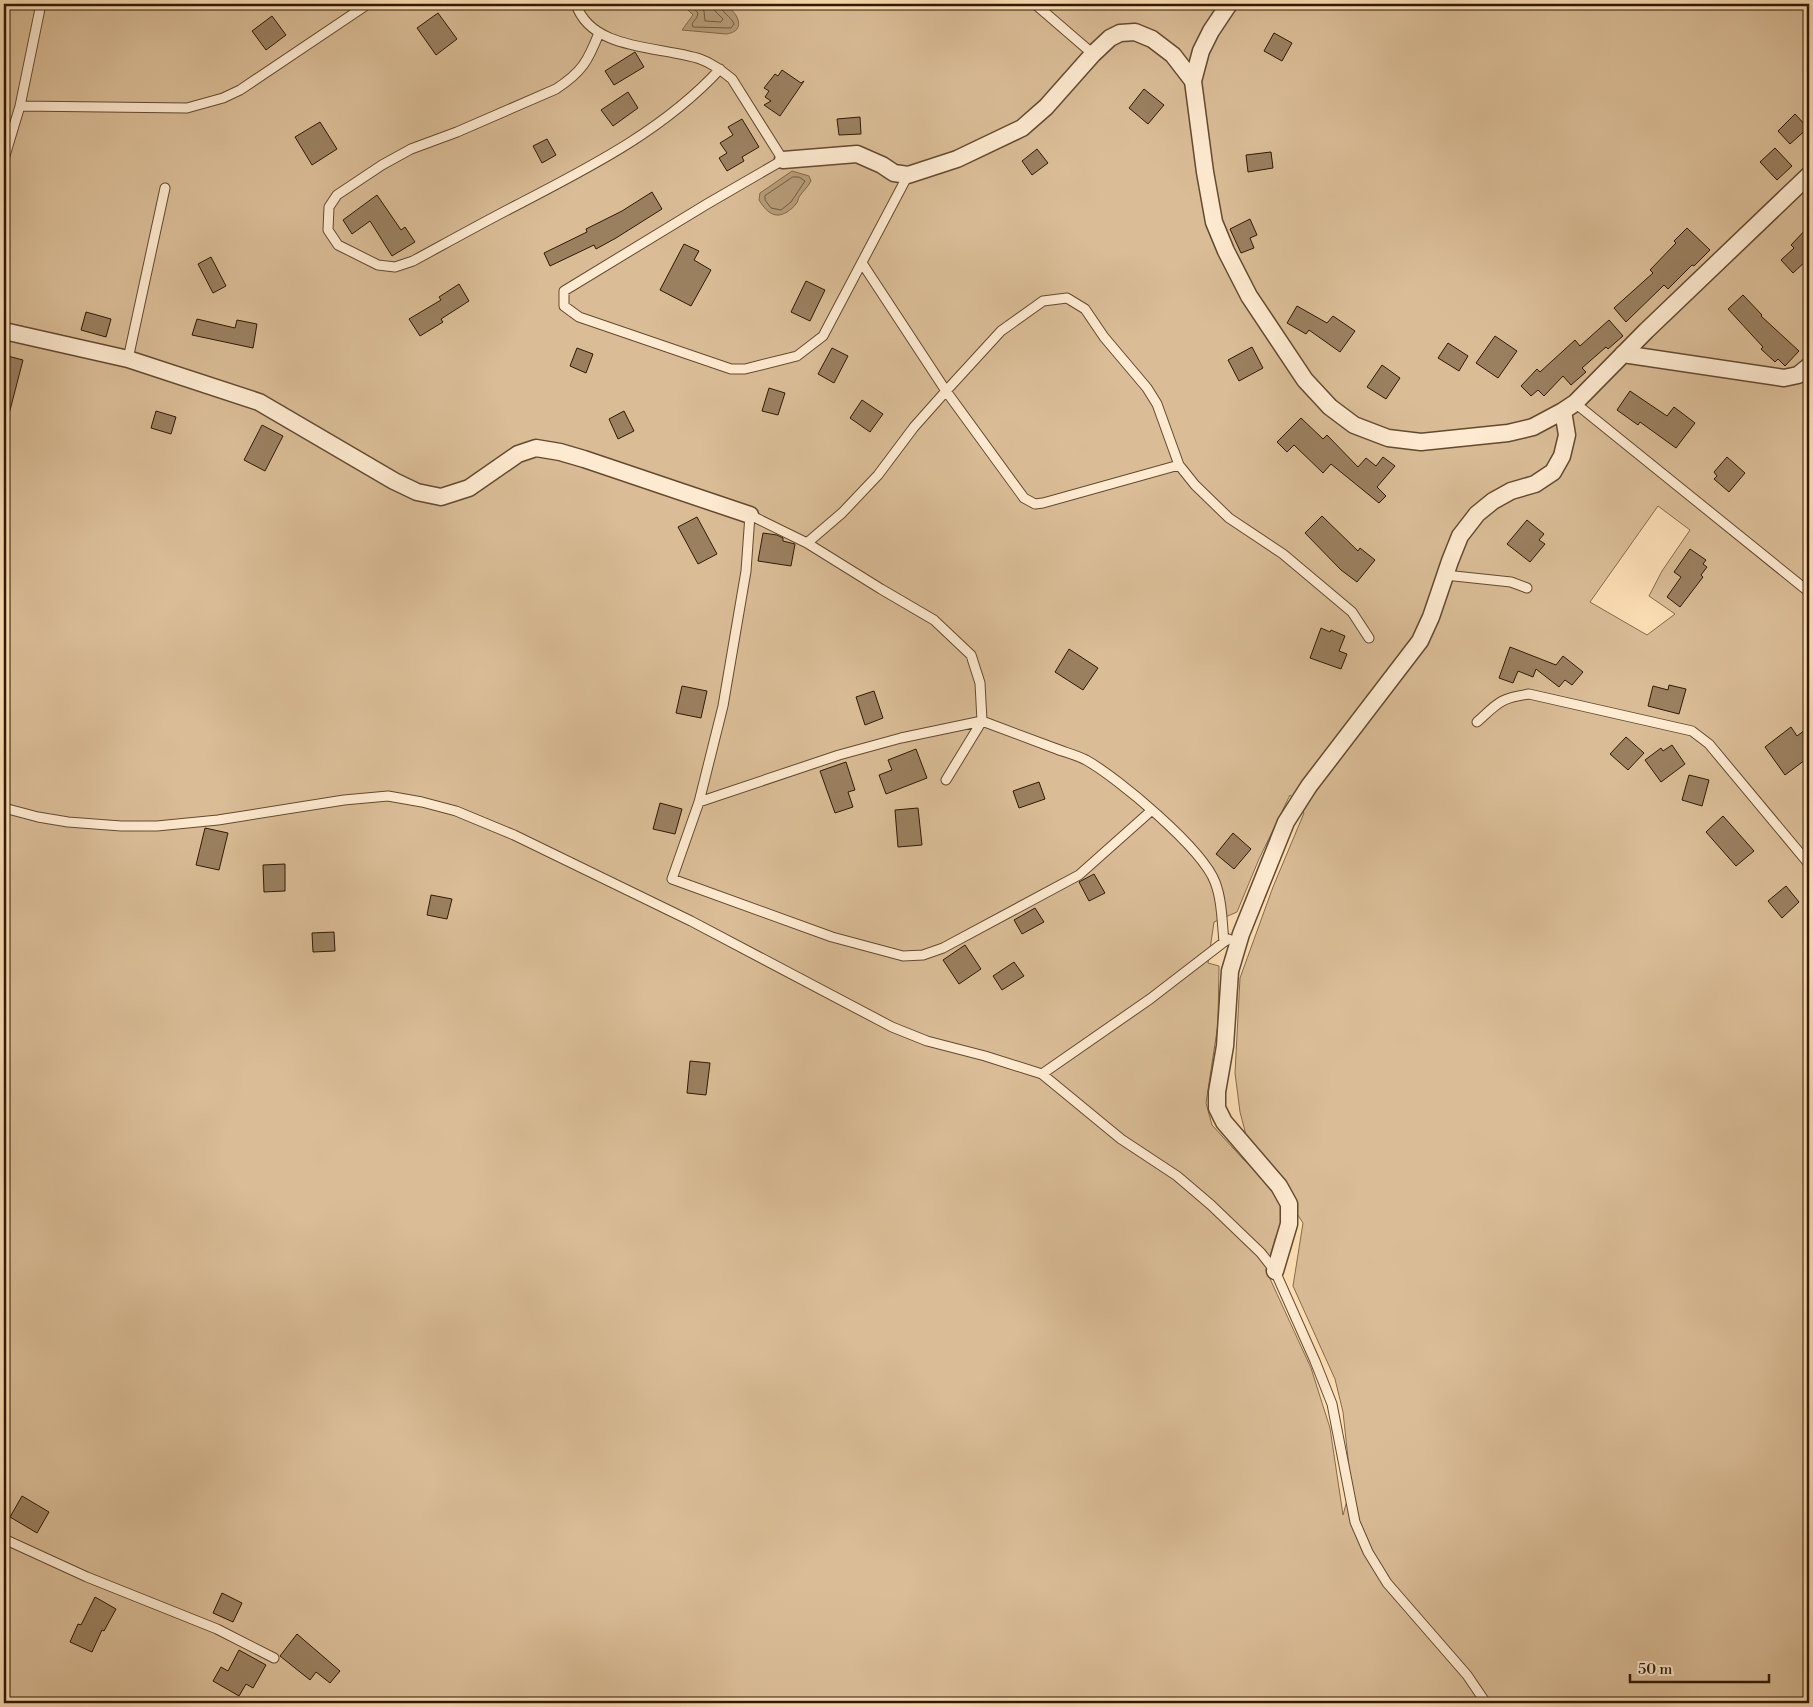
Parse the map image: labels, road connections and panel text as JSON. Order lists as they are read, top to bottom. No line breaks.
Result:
{"scale_bar":"50 m"}
